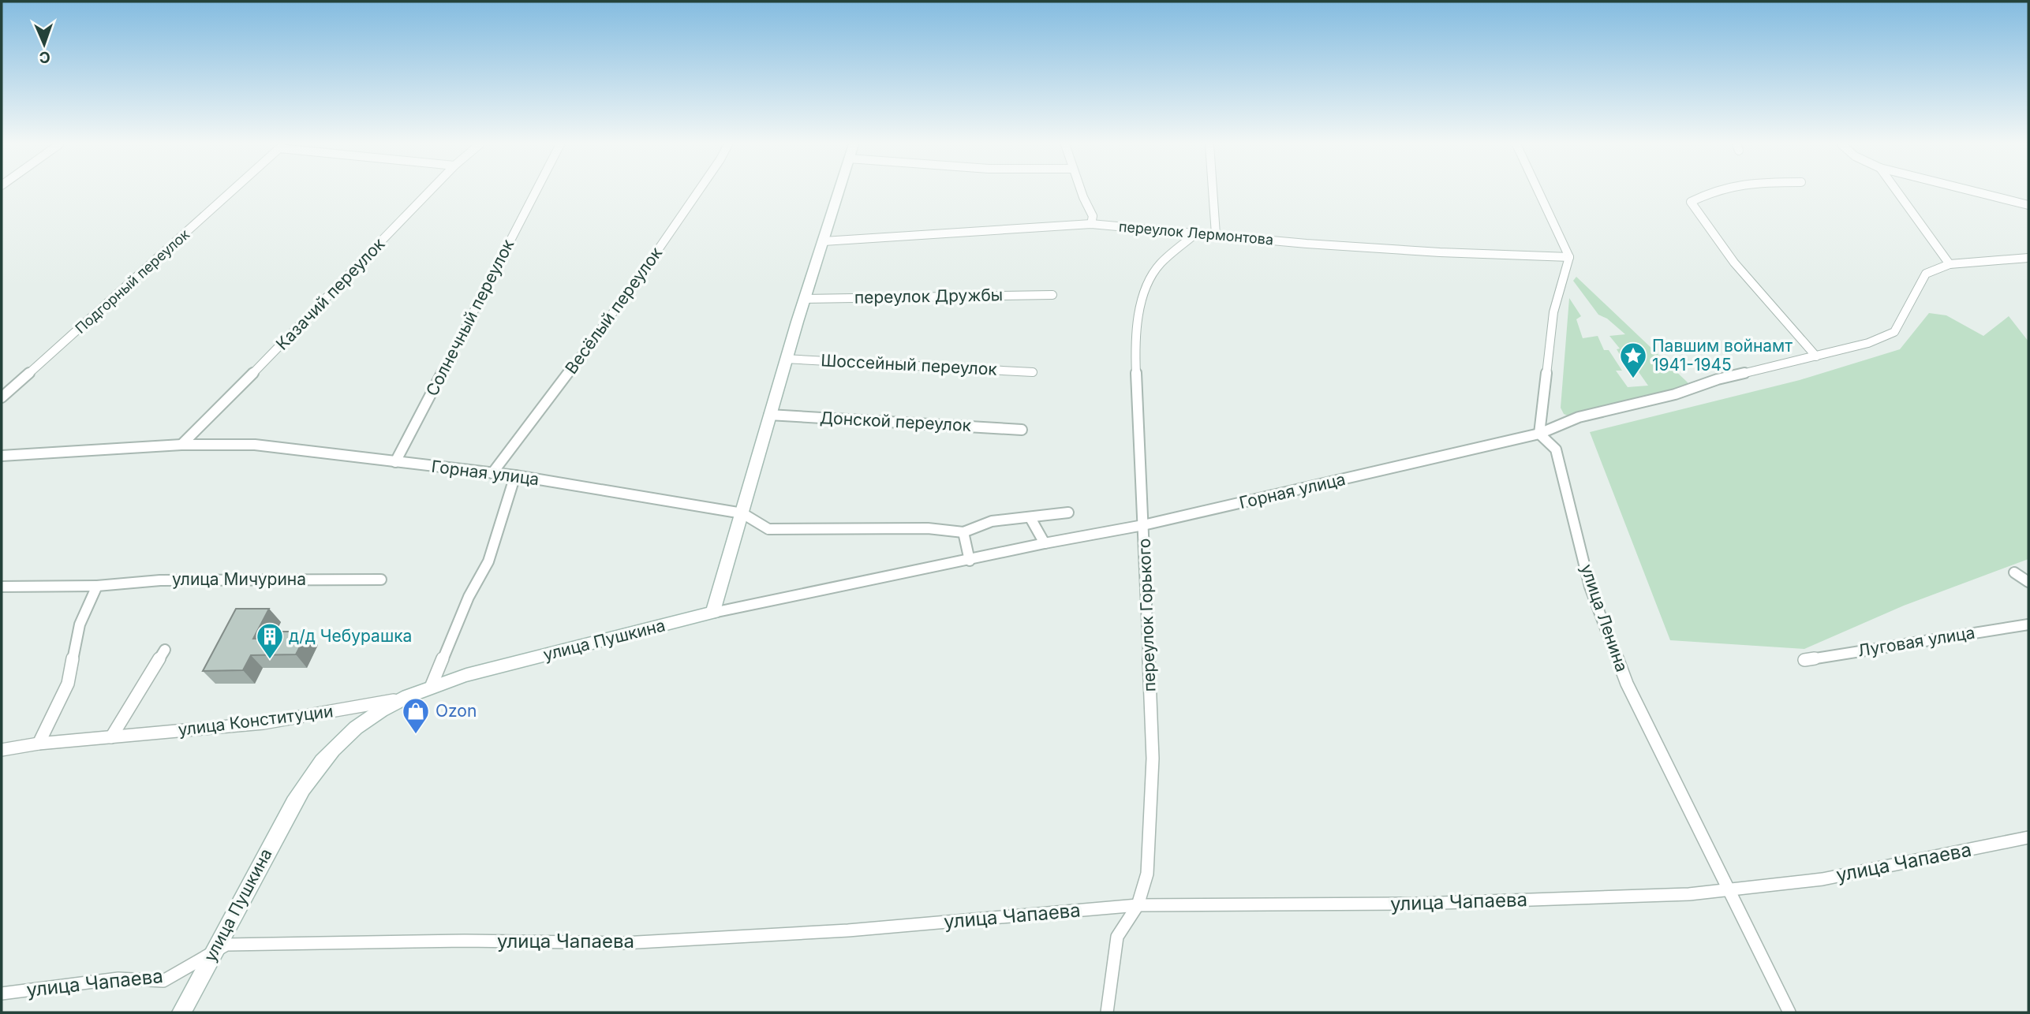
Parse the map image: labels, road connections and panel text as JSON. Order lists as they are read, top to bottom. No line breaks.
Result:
{"streets":{"main road":["улица Пушкина"],"street":["переулок Лермонтова","Подгорный переулок","Казачий переулок","переулок Дружбы","Весёлый переулок","Солнечный переулок","Шоссейный переулок","Донской переулок","Горная улица","улица Мичурина","переулок Горького","улица Ленина","Луговая улица","улица Конституции","улица Чапаева"]},"crossings":[["переулок Лермонтова","переулок Горького"],["Казачий переулок","Горная улица"],["Весёлый переулок","Горная улица"],["Солнечный переулок","Горная улица"],["Горная улица","переулок Горького"],["Горная улица","улица Ленина"],["Горная улица","улица Пушкина"],["переулок Горького","улица Чапаева"],["улица Ленина","улица Чапаева"],["улица Пушкина","улица Конституции"],["улица Пушкина","улица Чапаева"]],"places":{"place":["Павшим войнамт 1941-1945"],"building":["д/д Чебурашка"],"shop":["Ozon"]},"north":"bottom"}
